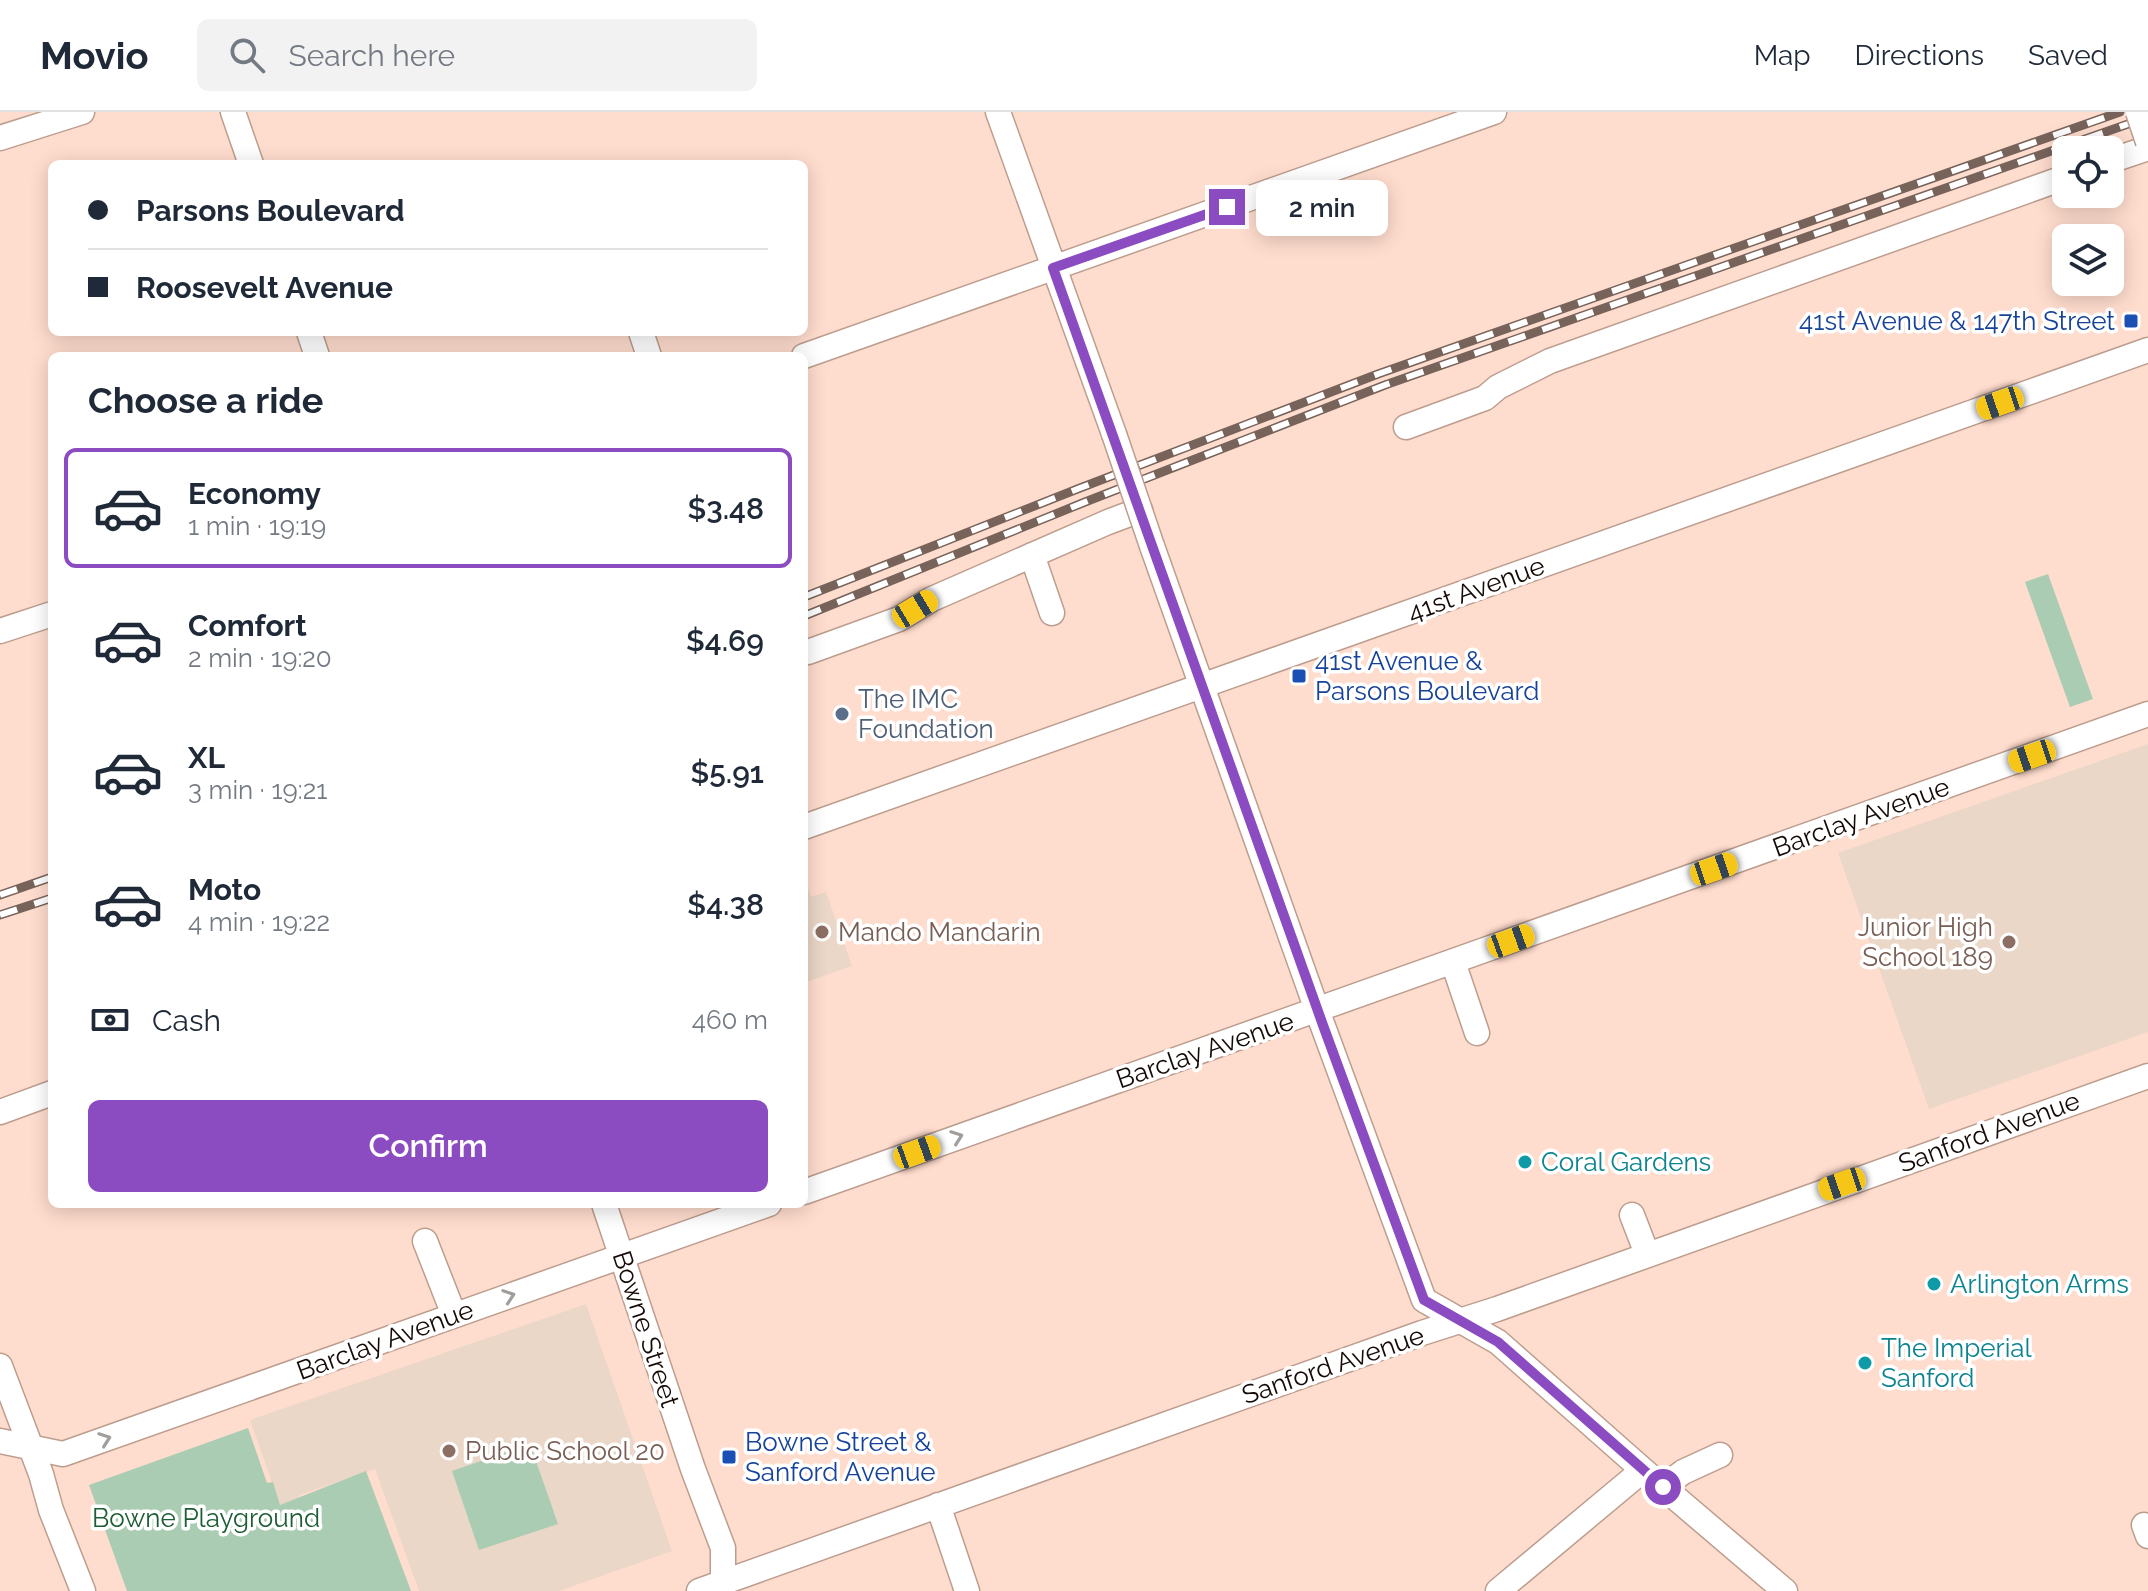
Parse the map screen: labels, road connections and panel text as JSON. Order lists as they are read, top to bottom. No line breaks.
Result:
{"streets":{"street":["41st Avenue","Barclay Avenue","Sanford Avenue","Bowne Street"]},"crossings":[["Barclay Avenue","Bowne Street"],["Sanford Avenue","Bowne Street"]],"one_way":["Barclay Avenue"],"parks":["Bowne Playground"],"places":{"transit":["41st Avenue & 147th Street","41st Avenue & Parsons Boulevard","Bowne Street & Sanford Avenue"],"other":["The IMC Foundation","Mando Mandarin","Junior High School 189","Coral Gardens","Arlington Arms","The Imperial Sanford","Public School 20"]},"page":{"header":"Movio","search":"Search here","nav":["Map","Directions","Saved"],"banner":["Parsons Boulevard","Roosevelt Avenue"],"bubble":"2 min","heading":"Choose a ride","list":[{"name":"Economy","note":"1 min · 19:19","value":"$3.48"},{"name":"Comfort","note":"2 min · 19:20","value":"$4.69"},{"name":"XL","note":"3 min · 19:21","value":"$5.91"},{"name":"Moto","note":"4 min · 19:22","value":"$4.38"}],"pay":["Cash","460 m"],"buttons":"Confirm"}}
